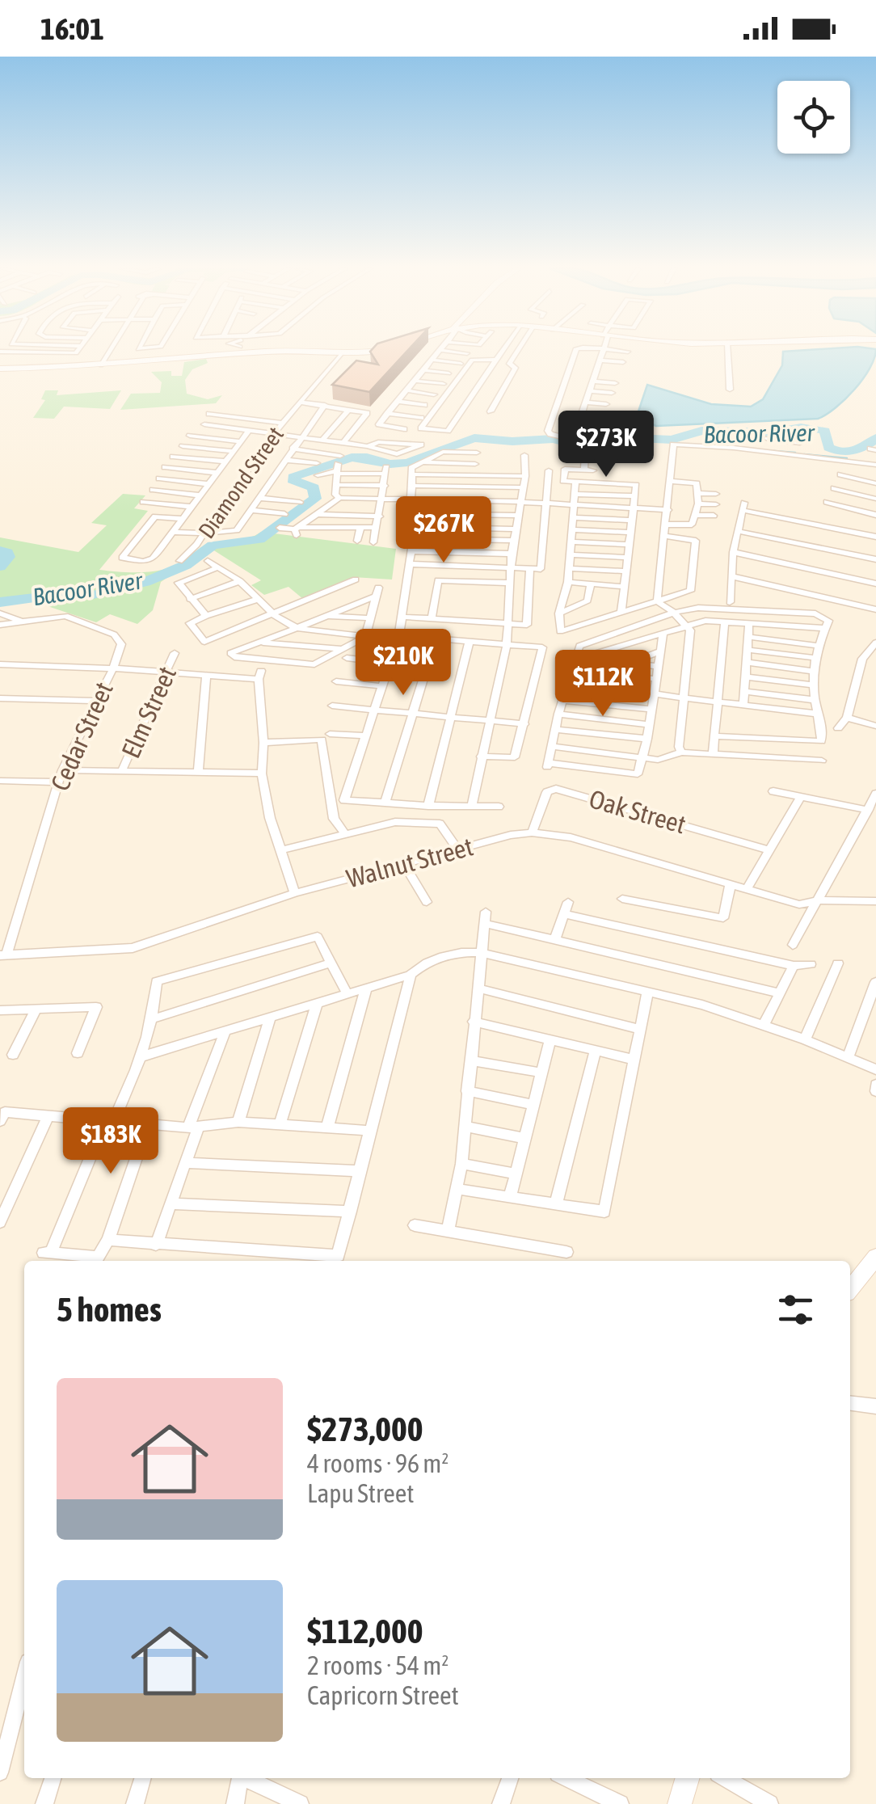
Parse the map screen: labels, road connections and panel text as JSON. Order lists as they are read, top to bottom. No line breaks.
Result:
{"streets":{"street":["Diamond Street","Elm Street","Cedar Street","Oak Street","Walnut Street"]},"crossings":[["Cedar Street","Walnut Street"],["Oak Street","Walnut Street"]],"water":["Bacoor River"],"page":{"status":"16:01","price":["$273K","$267K","$210K","$112K","$183K"],"heading":"5 homes","list":[{"name":"$273,000","note":"4 rooms · 96 m² · Lapu Street"},{"name":"$112,000","note":"2 rooms · 54 m² · Capricorn Street"}]}}
